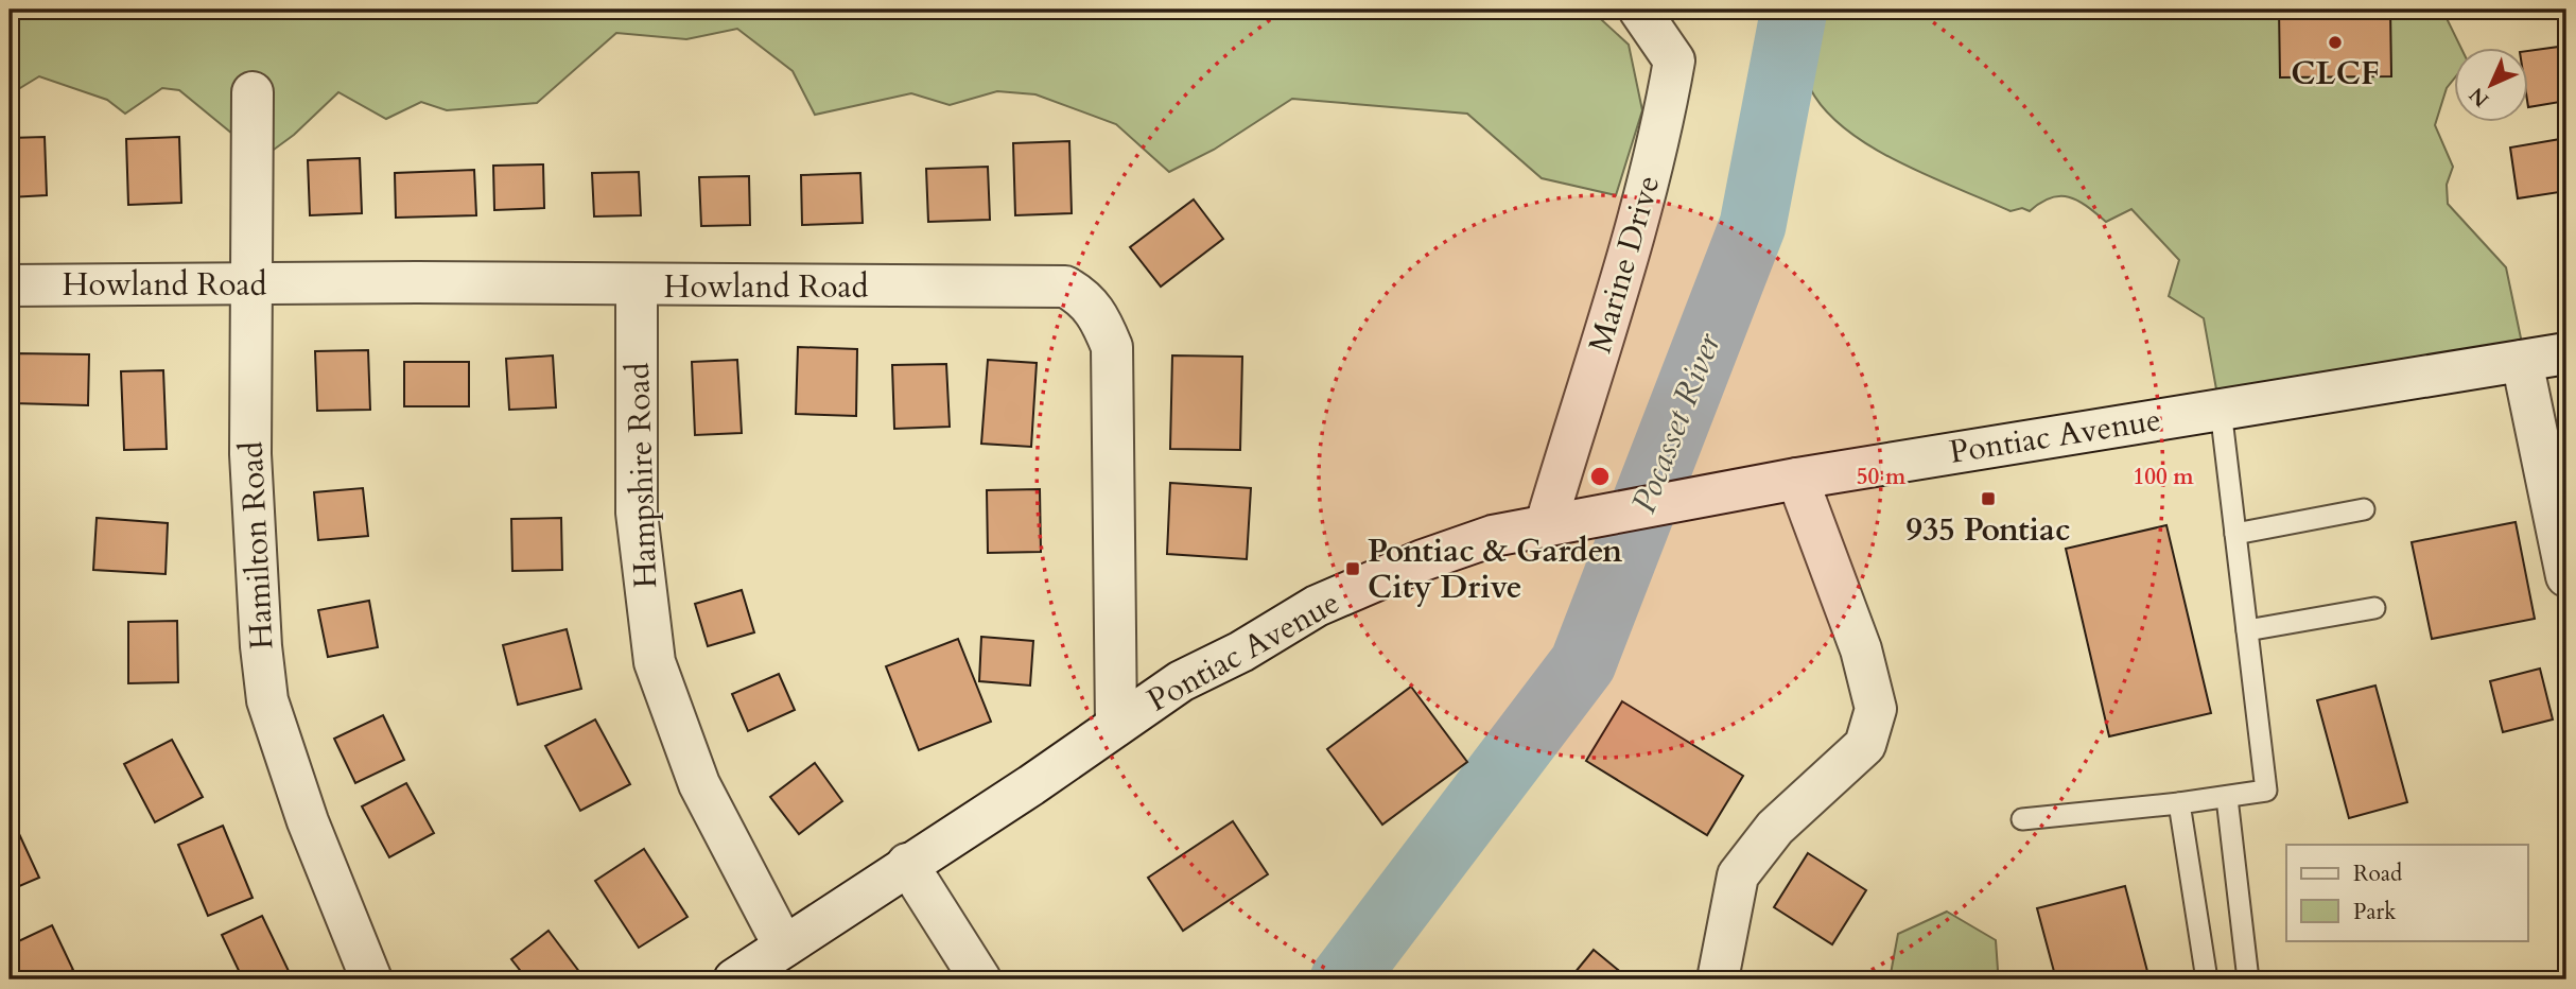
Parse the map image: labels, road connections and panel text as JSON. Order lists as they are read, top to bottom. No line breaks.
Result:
{"streets":{"street":["Marine Drive","Howland Road","Pontiac Avenue","Hampshire Road","Hamilton Road"]},"crossings":[["Marine Drive","Pontiac Avenue"],["Howland Road","Pontiac Avenue"],["Howland Road","Hampshire Road"],["Howland Road","Hamilton Road"],["Pontiac Avenue","Hampshire Road"]],"water":["Pocasset River"],"places":{"other":["CLCF"],"transit":["935 Pontiac","Pontiac & Garden City Drive"]},"legend":["Road","Park"],"north":"bottom left","rings":["50 m","100 m"]}
